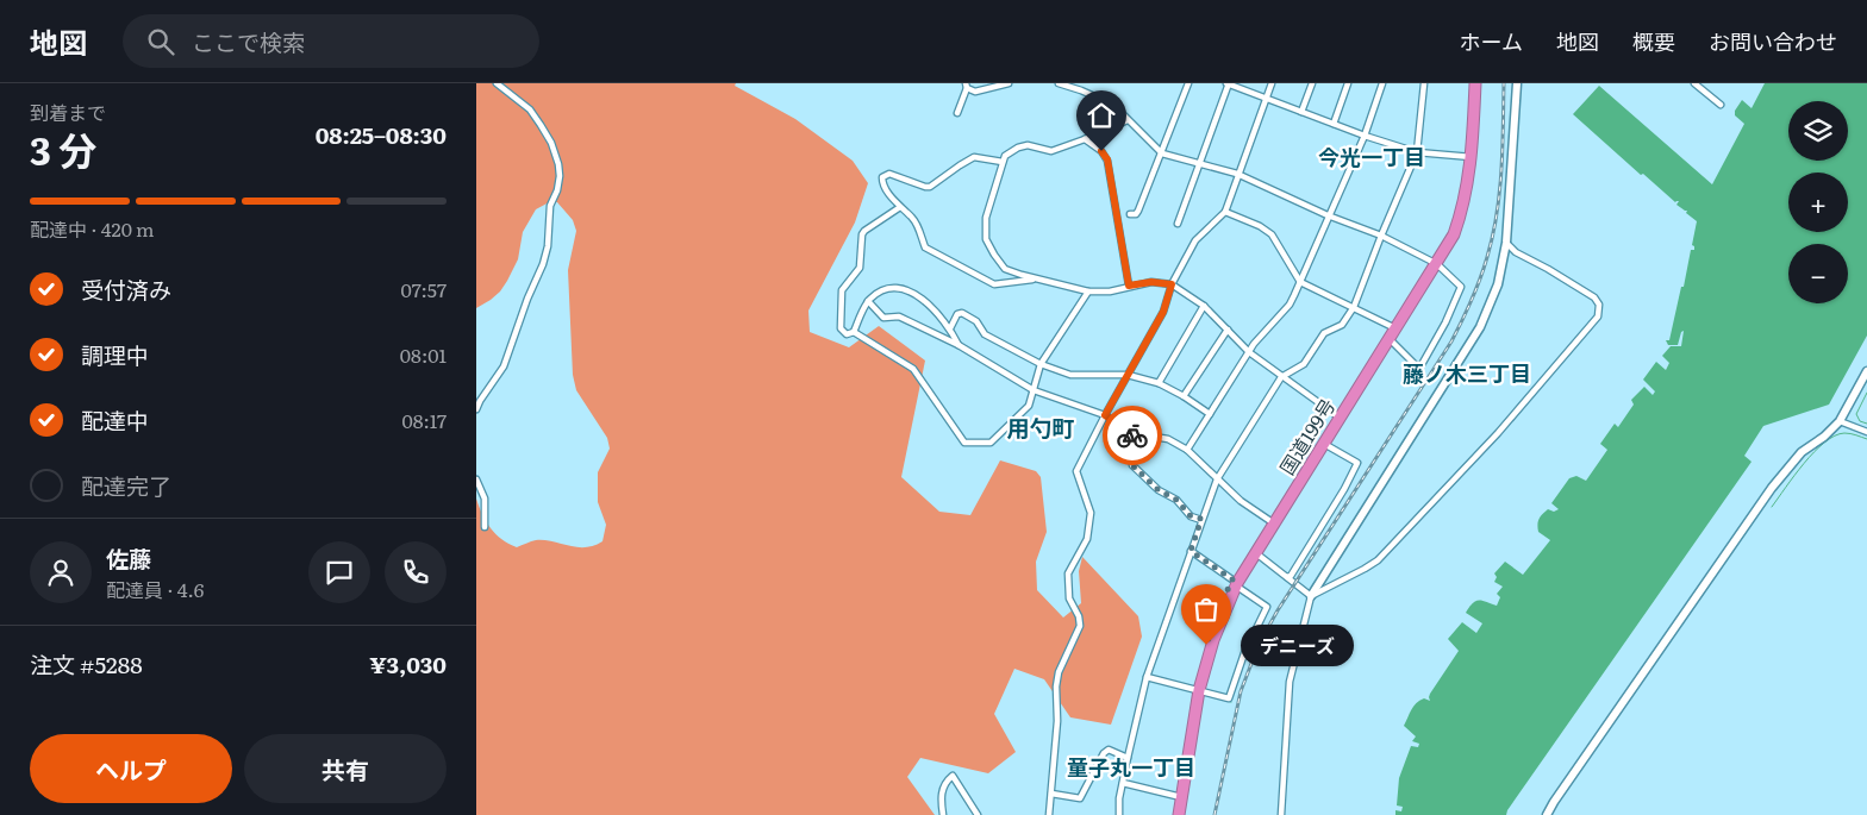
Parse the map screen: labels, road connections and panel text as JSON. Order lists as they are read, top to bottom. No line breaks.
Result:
{"streets":{"highway":["国道199号"]},"districts":["今光一丁目","藤ノ木三丁目","用勺町","童子丸一丁目"],"places":["デニーズ"],"page":{"header":"地図","search":"ここで検索","nav":["ホーム","地図","概要","お問い合わせ"],"heading":["3 分","到着まで","08:25–08:30"],"panel":["佐藤","配達員 · 4.6","注文 #5288","¥3,030"],"map_buttons":["+","−"],"bar":"配達中 · 420 m","list":[["受付済み","07:57"],["調理中","08:01"],["配達中","08:17"],"配達完了"],"bubble":"デニーズ","buttons":["ヘルプ","共有"]}}
